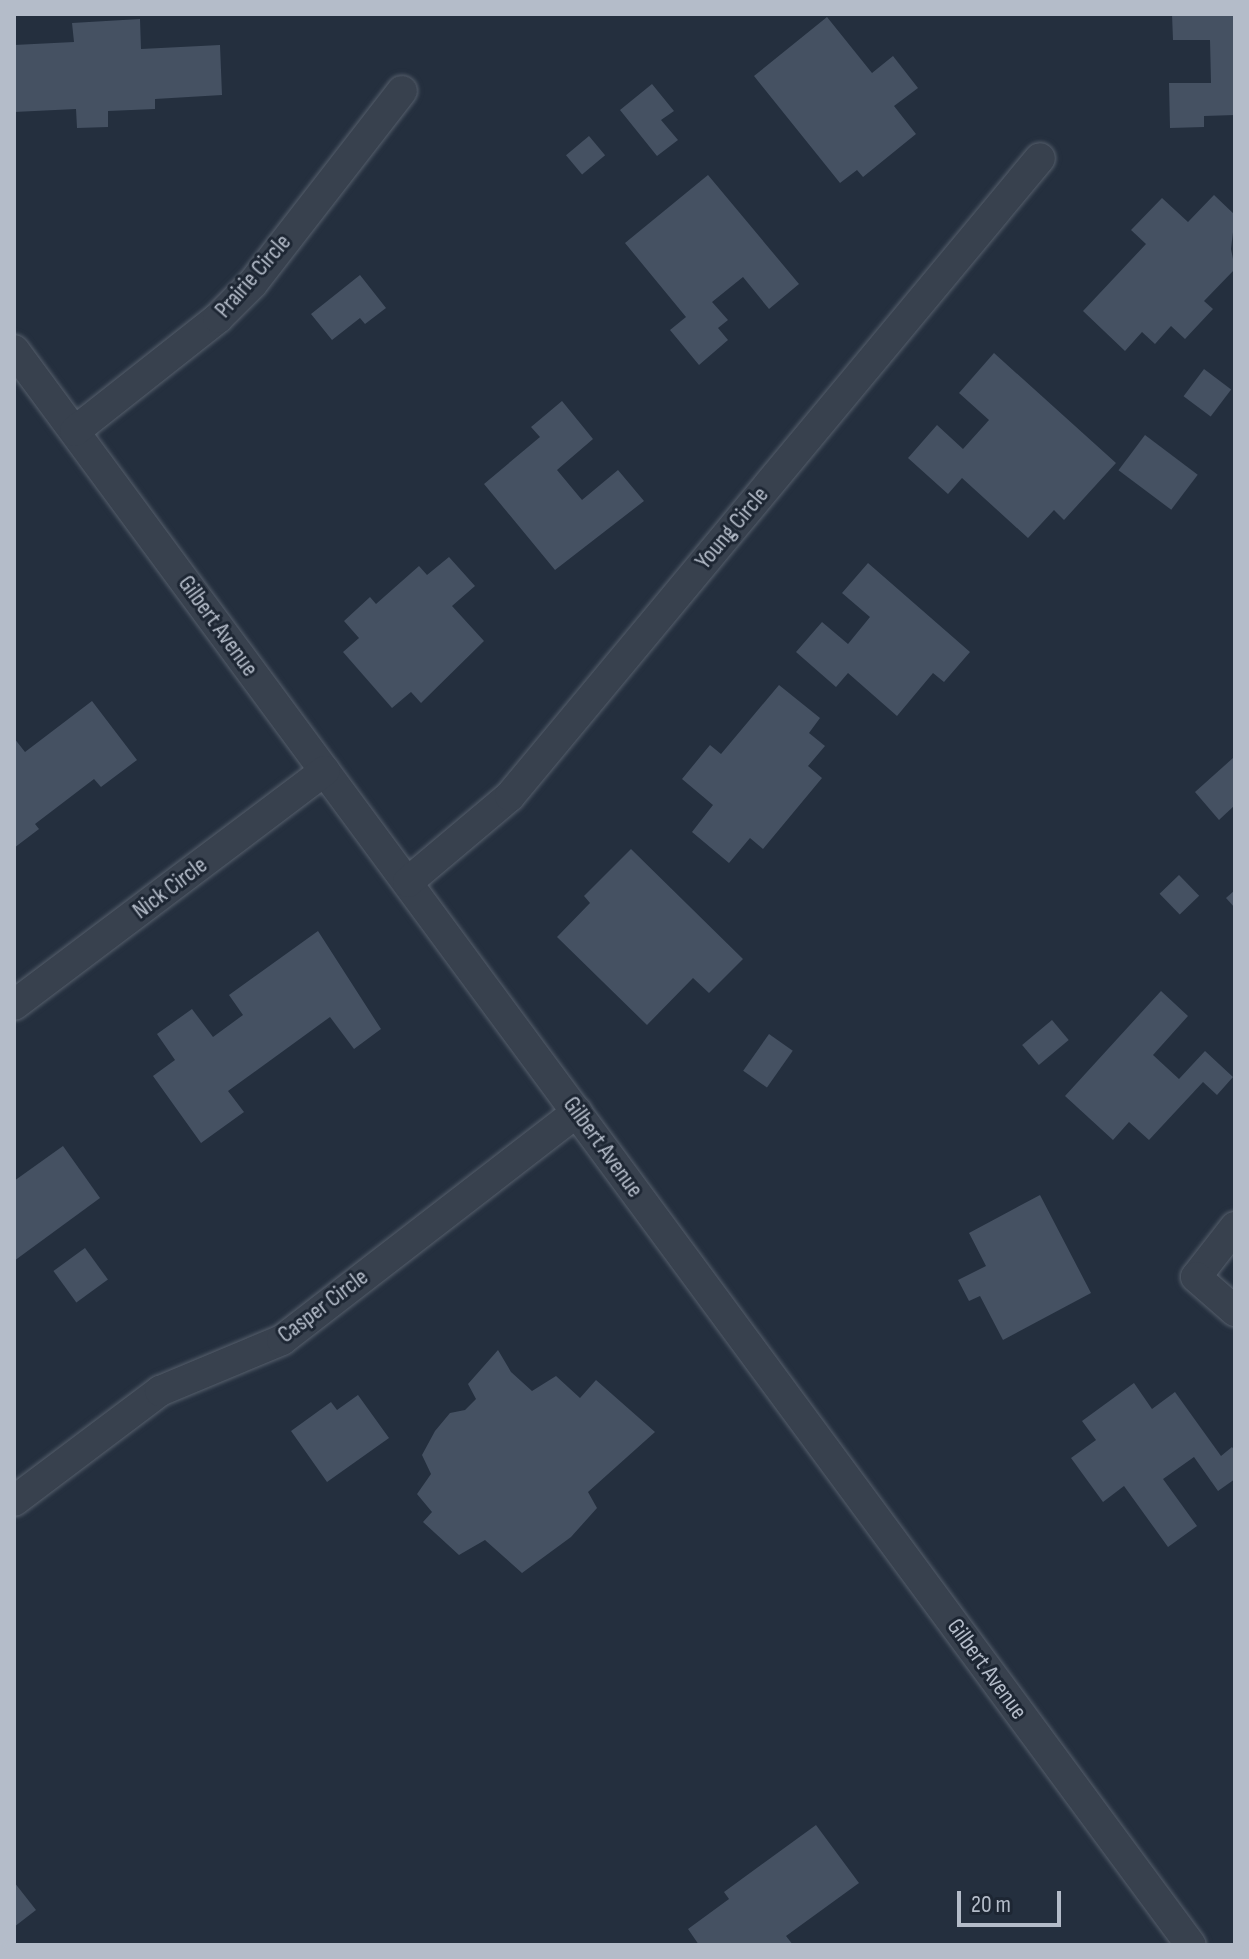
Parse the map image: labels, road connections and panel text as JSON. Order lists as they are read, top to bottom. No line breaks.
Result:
{"streets":{"street":["Prairie Circle","Young Circle","Gilbert Avenue","Nick Circle","Casper Circle"]},"crossings":[["Prairie Circle","Gilbert Avenue"],["Young Circle","Gilbert Avenue"],["Gilbert Avenue","Nick Circle"],["Gilbert Avenue","Casper Circle"]],"scale_bar":"20 m"}
